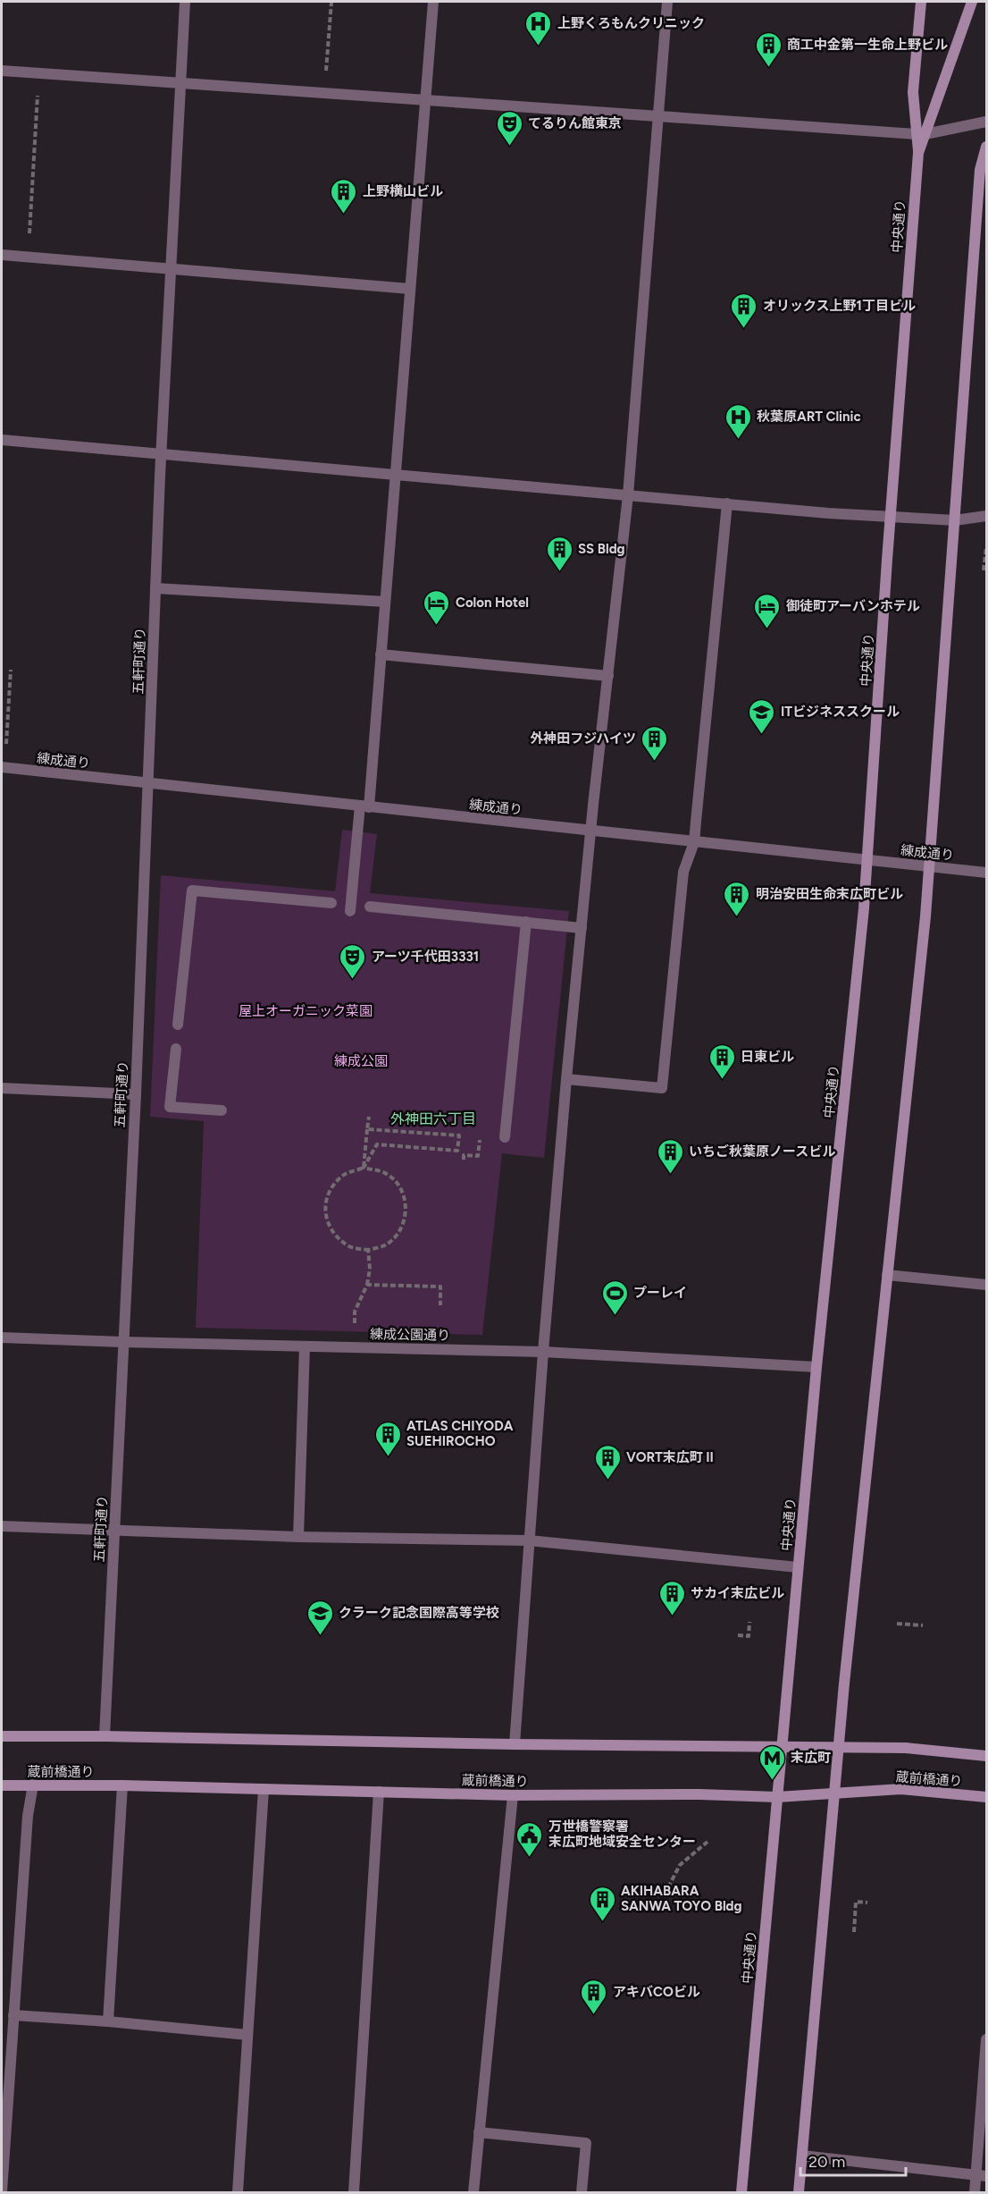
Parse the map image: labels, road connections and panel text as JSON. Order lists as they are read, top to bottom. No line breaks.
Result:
{"streets":{"main road":["中央通り","蔵前橋通り"],"street":["五軒町通り","練成通り","練成公園通り"]},"crossings":[["中央通り","練成通り"],["中央通り","練成公園通り"],["中央通り","蔵前橋通り"],["五軒町通り","練成通り"],["五軒町通り","練成公園通り"]],"districts":["外神田六丁目"],"parks":["屋上オーガニック菜園","練成公園"],"places":{"hospital":["上野くろもんクリニック","秋葉原ART Clinic"],"building":["商工中金第一生命上野ビル","上野横山ビル","オリックス上野1丁目ビル","SS Bldg","外神田フジハイツ","明治安田生命末広町ビル","日東ビル","いちご秋葉原ノースビル","ATLAS CHIYODA SUEHIROCHO","VORT末広町 II","サカイ末広ビル","AKIHABARA SANWA TOYO Bldg","アキバCOビル"],"theatre":["てるりん館東京","アーツ千代田3331"],"hotel":["Colon Hotel","御徒町アーバンホテル"],"school or university":["ITビジネススクール","クラーク記念国際高等学校"],"sports":["プーレイ"],"metro station":["末広町"],"public building":["万世橋警察署 末広町地域安全センター"]},"scale_bar":"20 m"}
